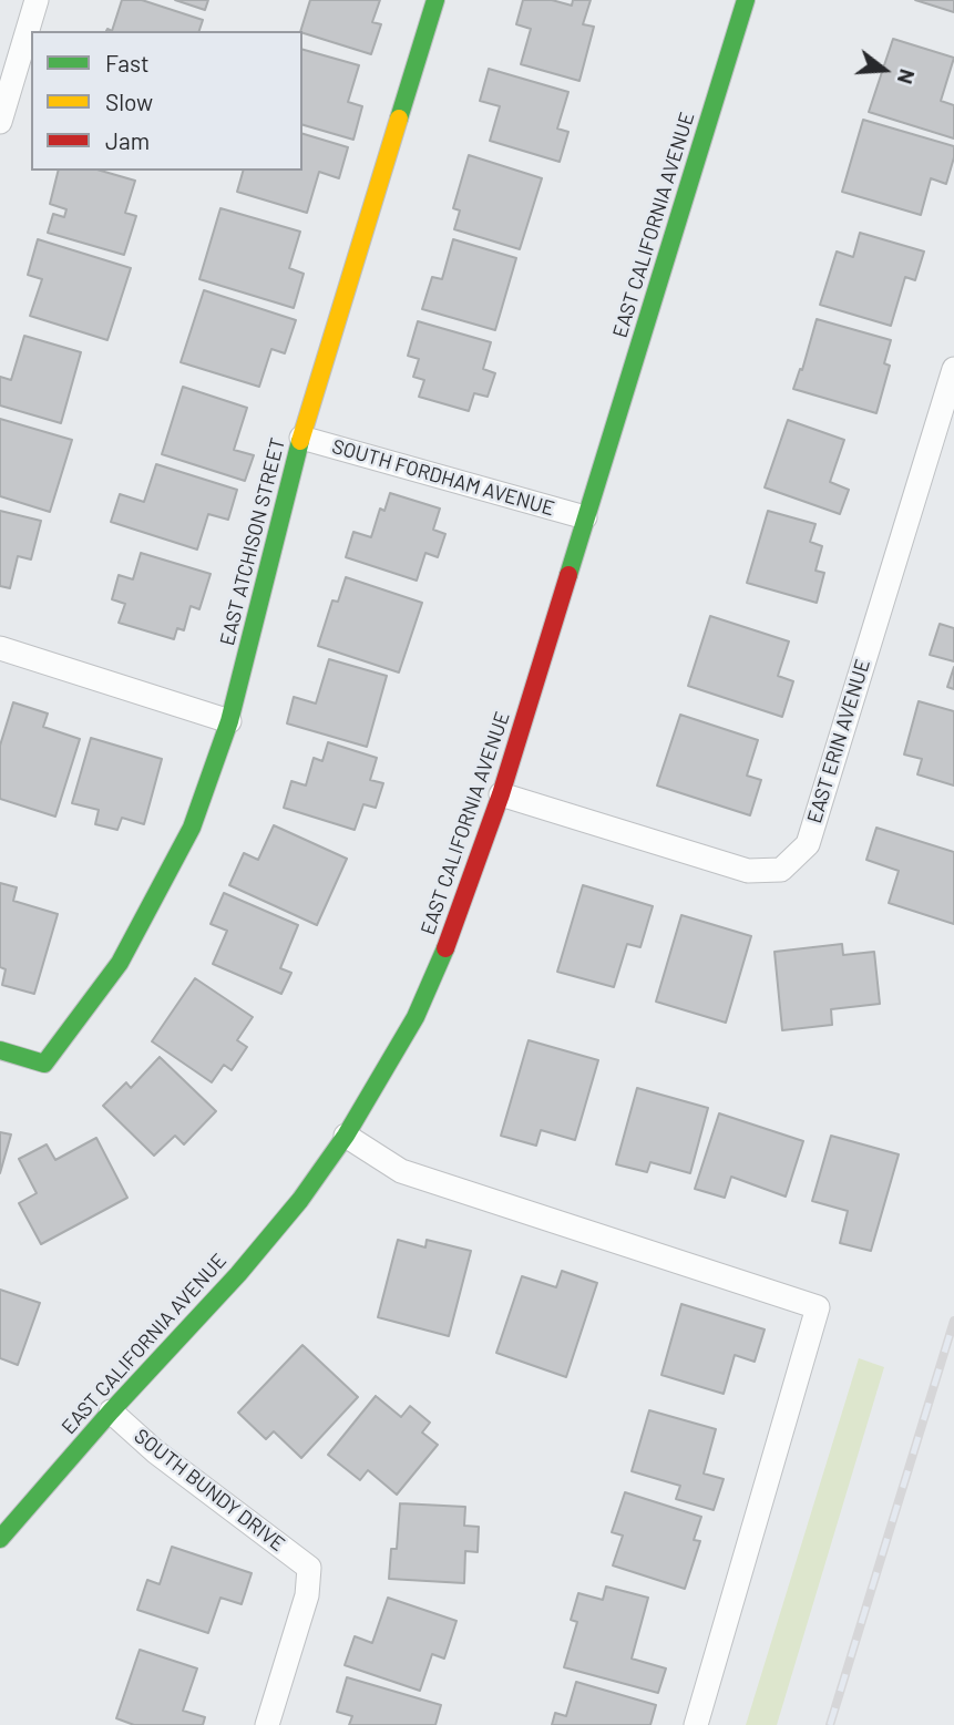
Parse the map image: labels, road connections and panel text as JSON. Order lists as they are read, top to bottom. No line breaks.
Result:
{"streets":{"street":["EAST CALIFORNIA AVENUE","SOUTH FORDHAM AVENUE","EAST ATCHISON STREET","EAST ERIN AVENUE","SOUTH BUNDY DRIVE"]},"crossings":[["EAST CALIFORNIA AVENUE","SOUTH FORDHAM AVENUE"],["EAST CALIFORNIA AVENUE","EAST ERIN AVENUE"],["EAST CALIFORNIA AVENUE","SOUTH BUNDY DRIVE"],["SOUTH FORDHAM AVENUE","EAST ATCHISON STREET"]],"legend":["Fast","Slow","Jam"],"north":"right"}
